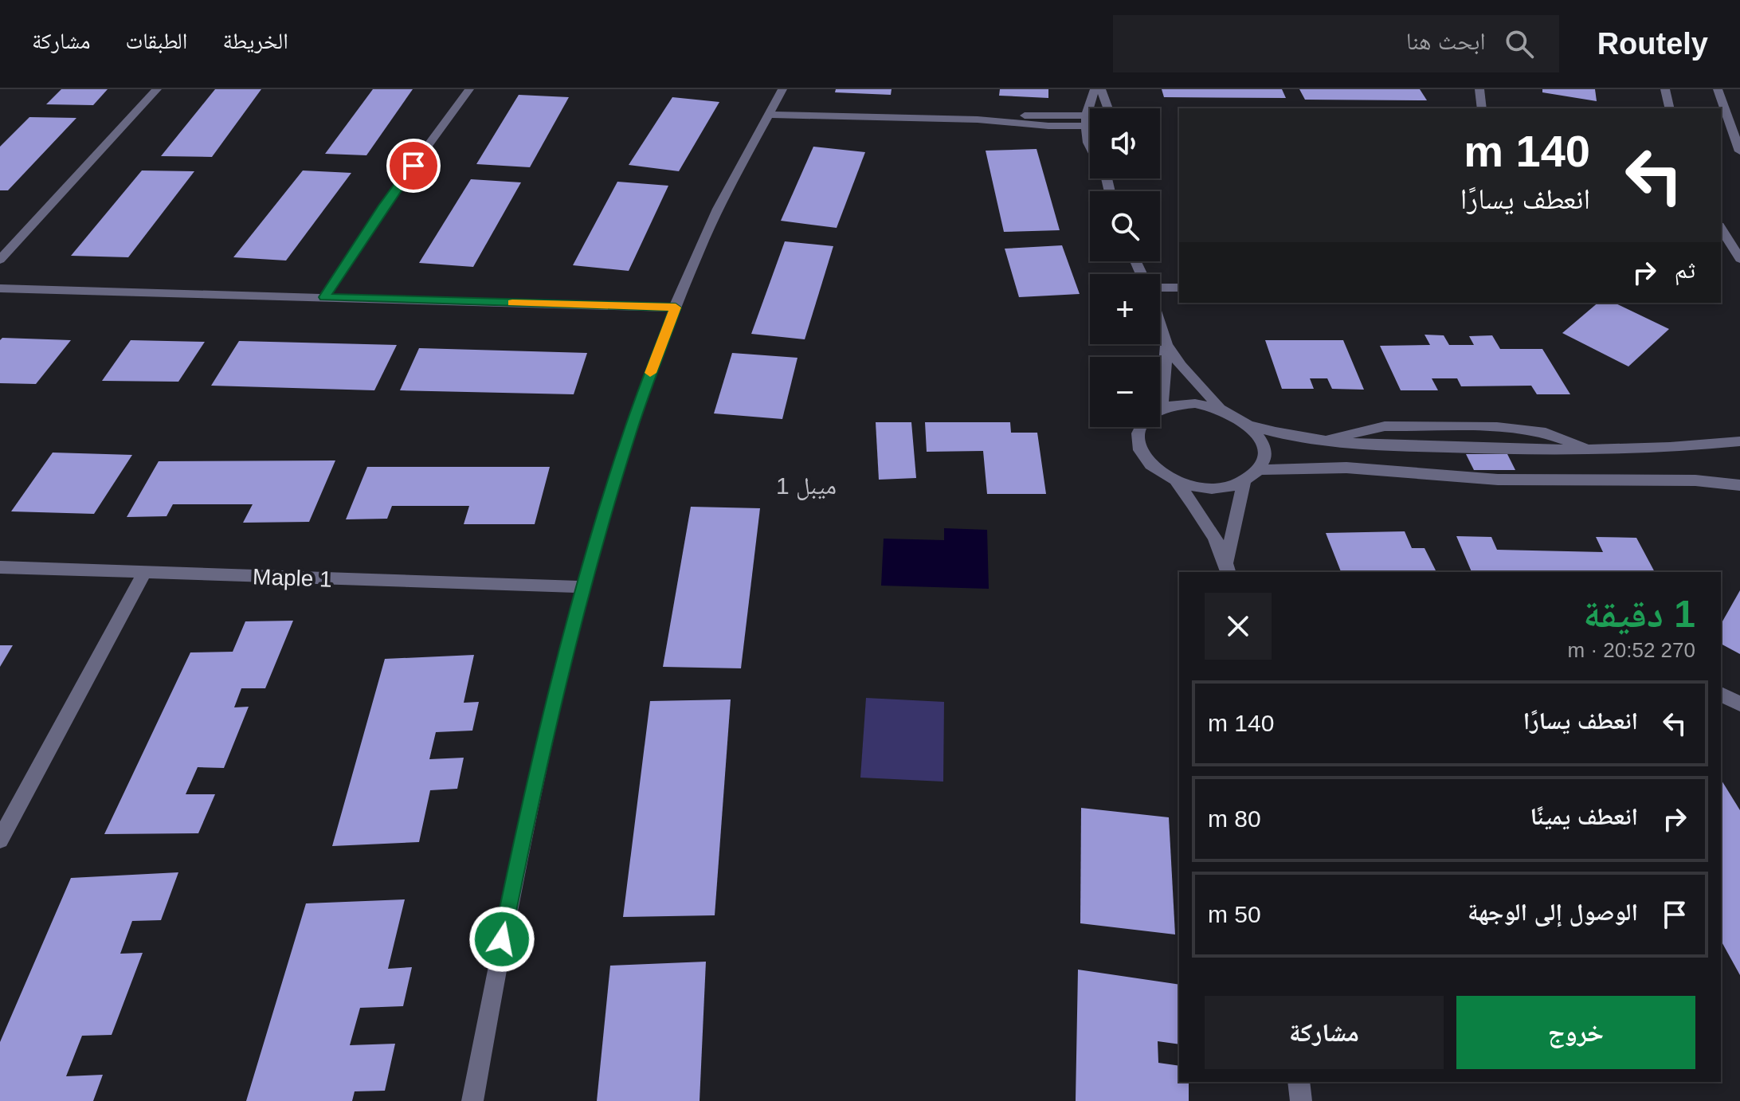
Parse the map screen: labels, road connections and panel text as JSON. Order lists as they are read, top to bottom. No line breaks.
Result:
{"streets":{"street":["Maple 1"]},"districts":["ميبل 1"],"page":{"header":"Routely","search":"ابحث هنا","nav":["الخريطة","الطبقات","مشاركة"],"map_buttons":["+","−"],"turn":["140 m","انعطف يسارًا"],"then":"ثم","heading":["1 دقيقة","270 m · 20:52"],"list":[{"name":"انعطف يسارًا","value":"140 m"},{"name":"انعطف يمينًا","value":"80 m"},{"name":"الوصول إلى الوجهة","value":"50 m"}],"buttons":["خروج","مشاركة"]}}
